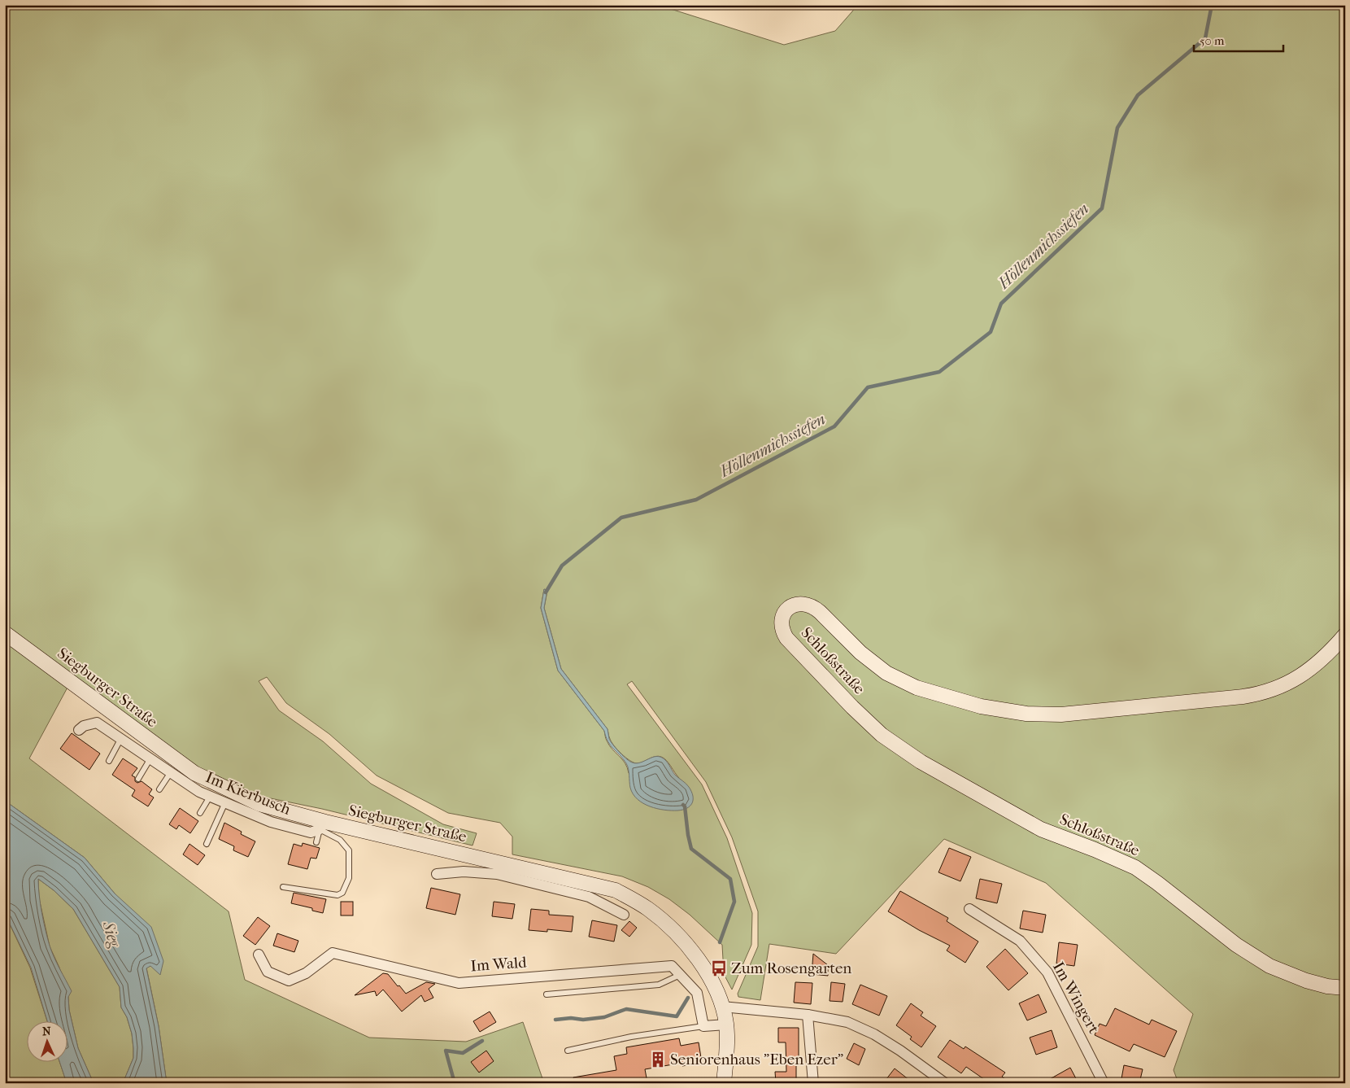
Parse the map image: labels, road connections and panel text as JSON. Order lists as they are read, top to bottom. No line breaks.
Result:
{"streets":{"main road":["Schloßstraße","Siegburger Straße"],"street":["Im Kierbusch","Im Wald","Im Wingert"]},"crossings":[["Siegburger Straße","Im Kierbusch"]],"water":["Höllenmichssiefen","Sieg"],"places":{"bus stop":["Zum Rosengarten"],"building":["Seniorenhaus \"Eben Ezer\""]},"scale_bar":"50 m","north":"top"}
